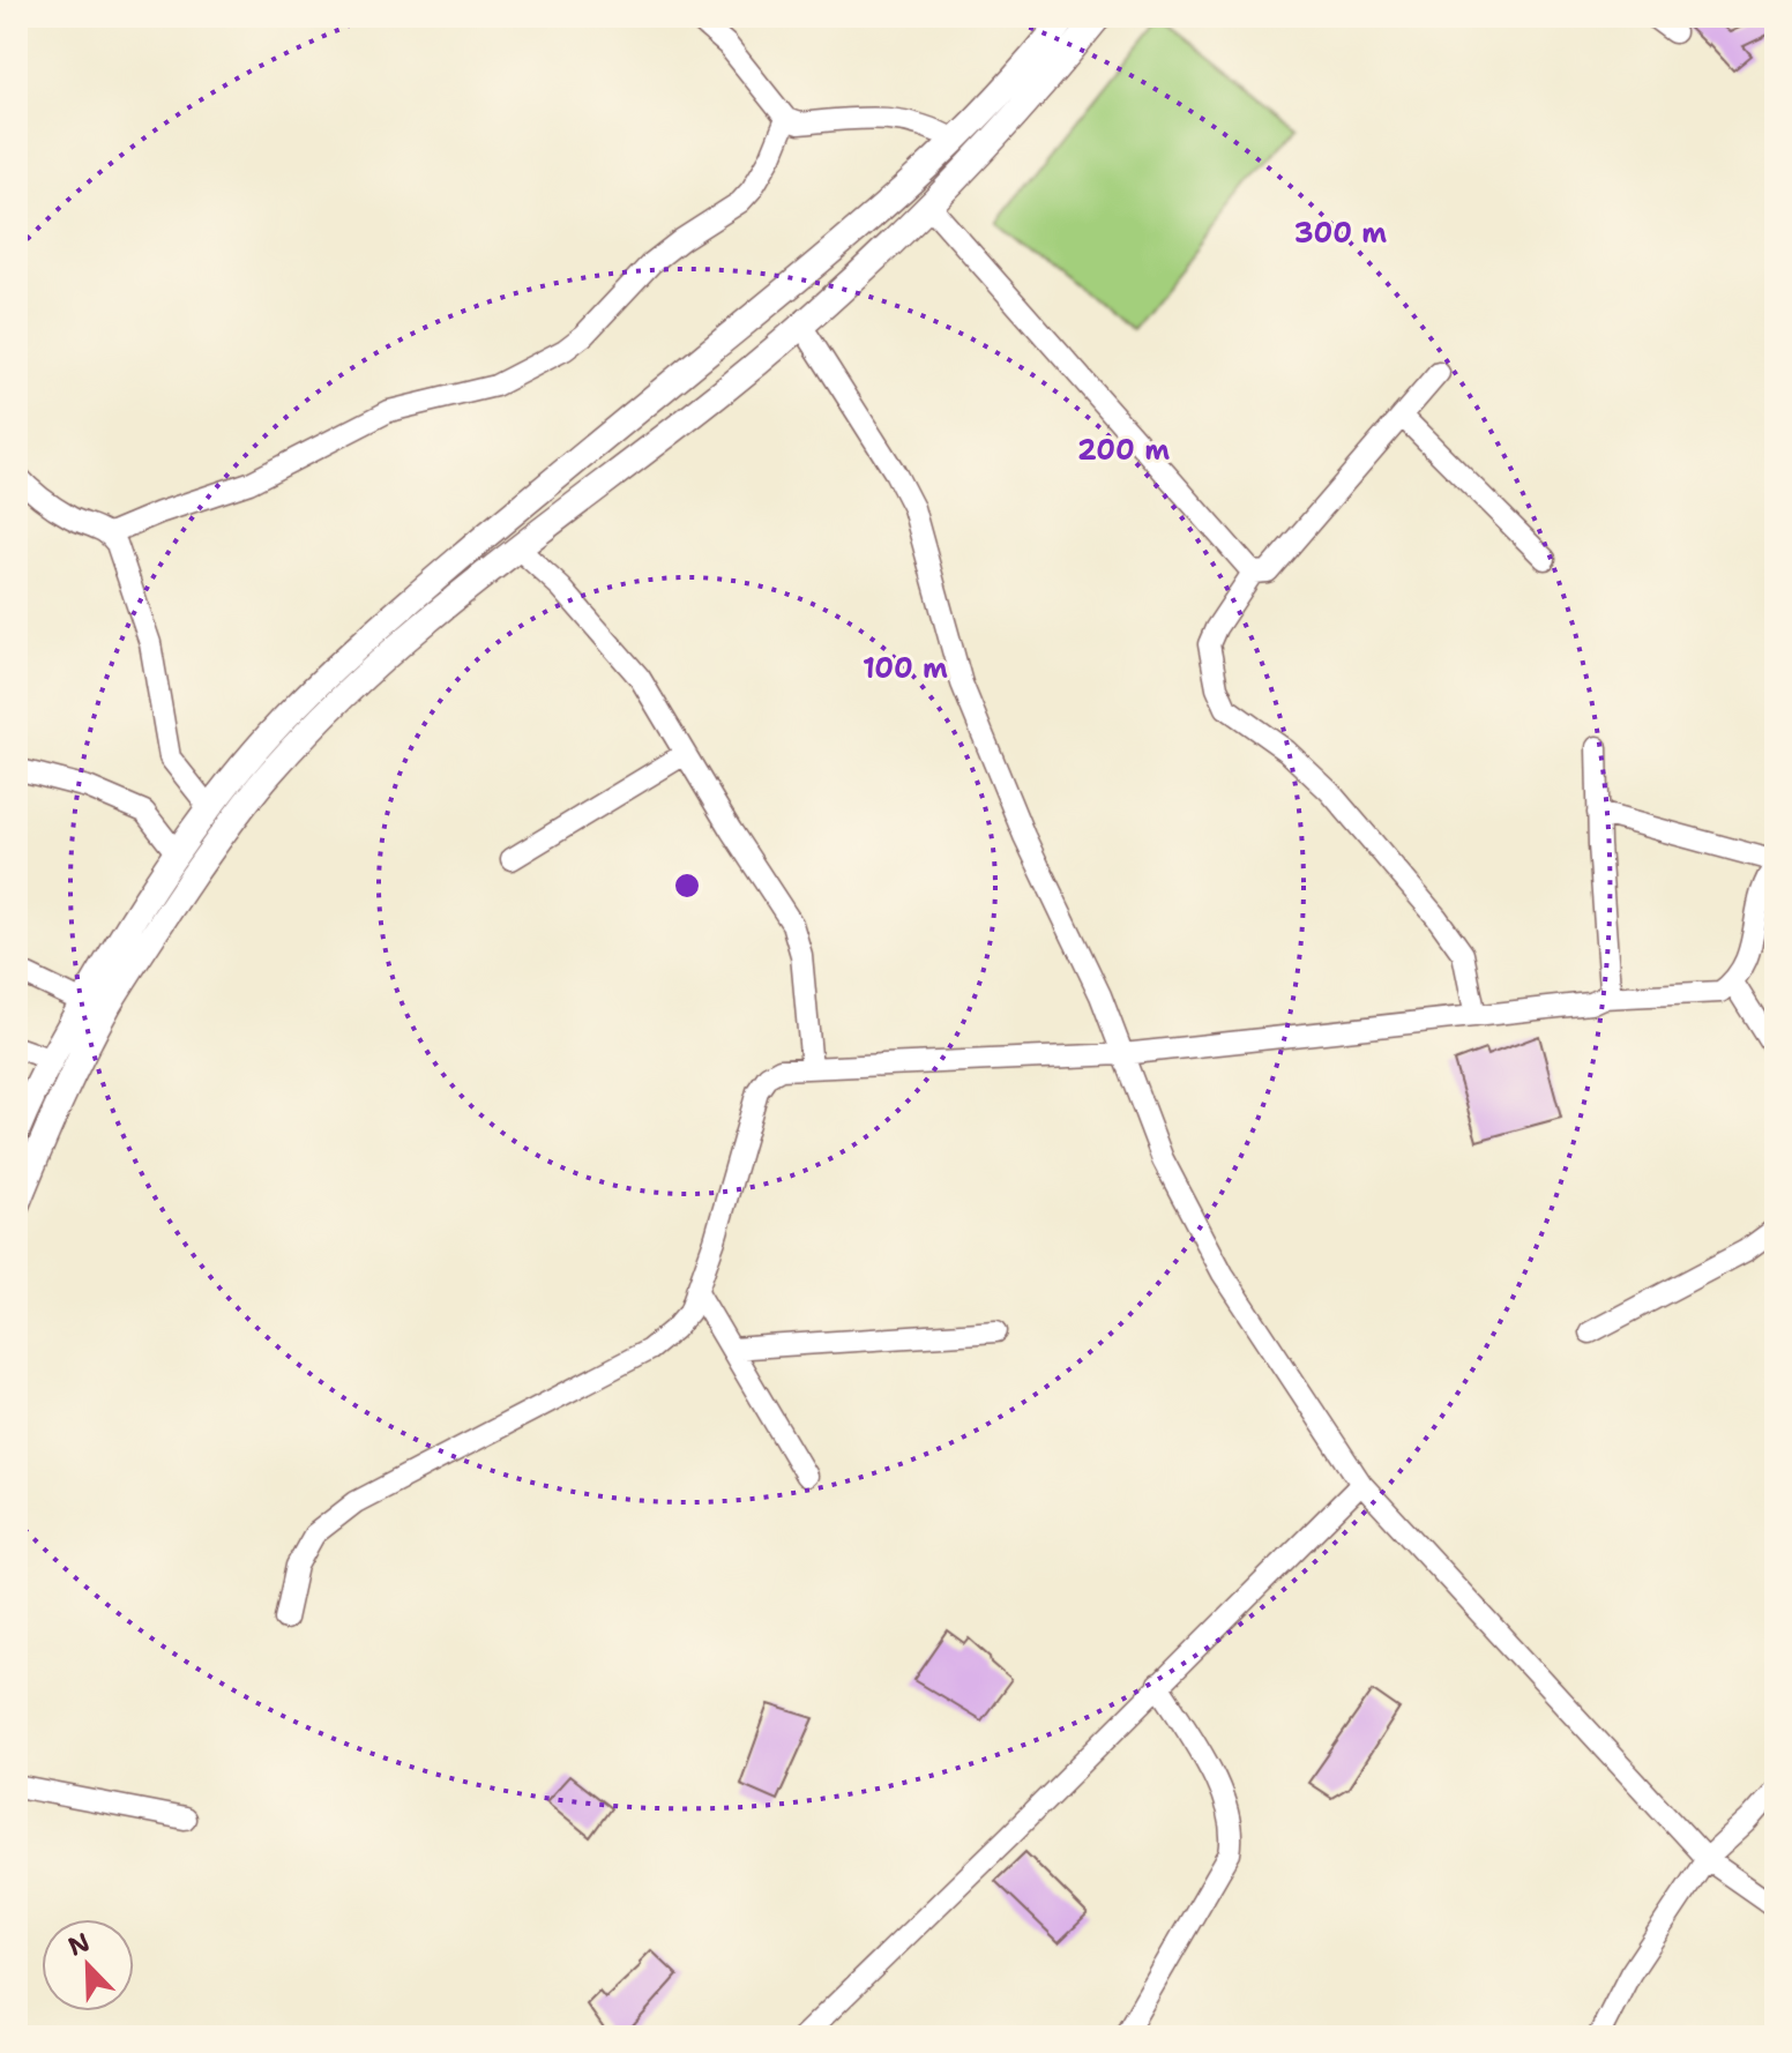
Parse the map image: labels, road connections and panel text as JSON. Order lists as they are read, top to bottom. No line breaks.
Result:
{"north":"top left","rings":["300 m","200 m","100 m"]}
